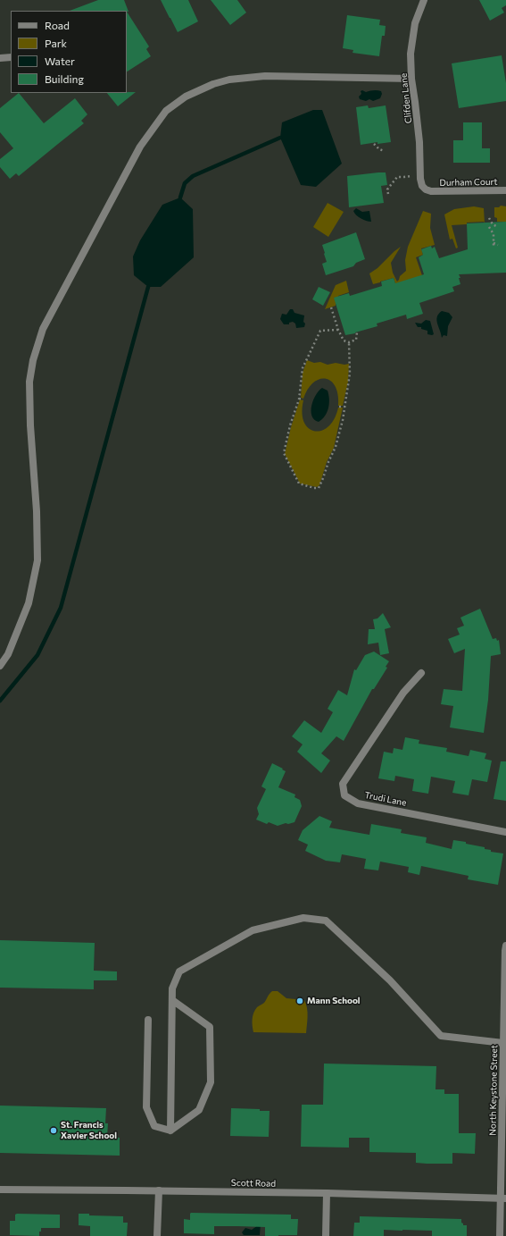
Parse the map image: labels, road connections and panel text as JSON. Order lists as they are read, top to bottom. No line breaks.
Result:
{"streets":{"street":["Clifden Lane","Durham Court","Trudi Lane","North Keystone Street","Scott Road"]},"crossings":[["Clifden Lane","Durham Court"],["North Keystone Street","Scott Road"]],"places":["Mann School","St. Francis Xavier School"],"legend":["Road","Park","Water","Building"]}
